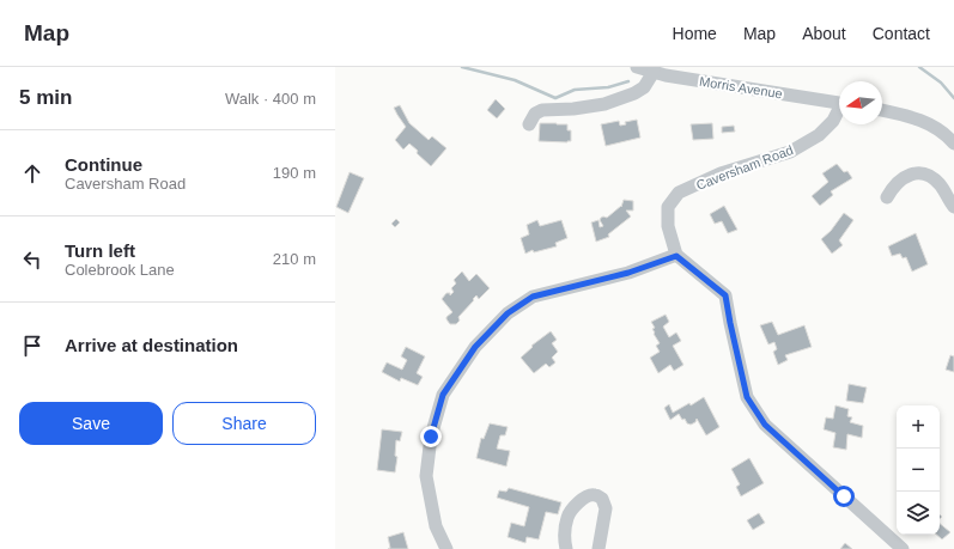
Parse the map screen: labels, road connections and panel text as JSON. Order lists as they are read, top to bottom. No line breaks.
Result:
{"streets":{"street":["Morris Avenue","Caversham Road"]},"north":"left","page":{"header":"Map","nav":["Home","Map","About","Contact"],"heading":["5 min","Walk · 400 m"],"list":[["Continue","Caversham Road","190 m"],["Turn left","Colebrook Lane","210 m"],"Arrive at destination"],"buttons":["Save","Share"],"map_buttons":["+","−"]}}
